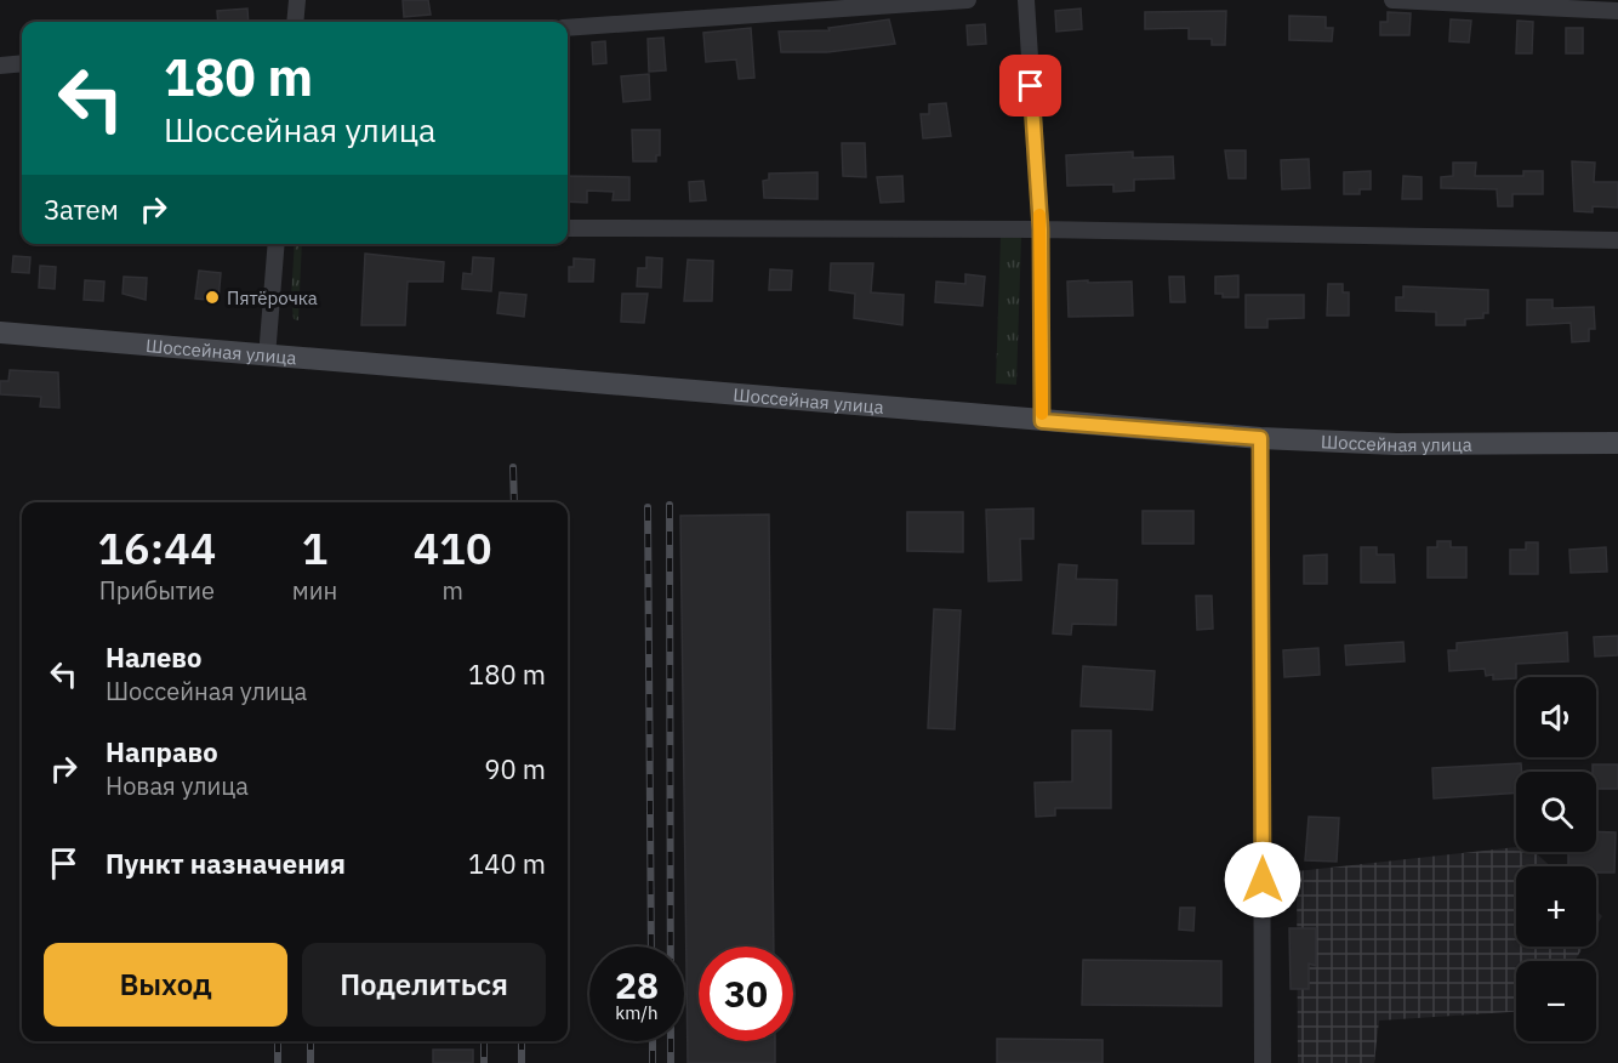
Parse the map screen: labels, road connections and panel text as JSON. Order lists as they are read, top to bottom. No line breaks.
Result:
{"streets":{"main road":["Шоссейная улица"]},"places":["Пятёрочка"],"page":{"turn":["180 m","Шоссейная улица"],"then":"Затем","eta":["16:44","Прибытие","1","мин","410","m"],"list":[{"name":"Налево","note":"Шоссейная улица","value":"180 m"},{"name":"Направо","note":"Новая улица","value":"90 m"},{"name":"Пункт назначения","value":"140 m"}],"map_buttons":["+","−"],"buttons":["Выход","Поделиться"],"speed":"28 km/h","limit":"30"}}
